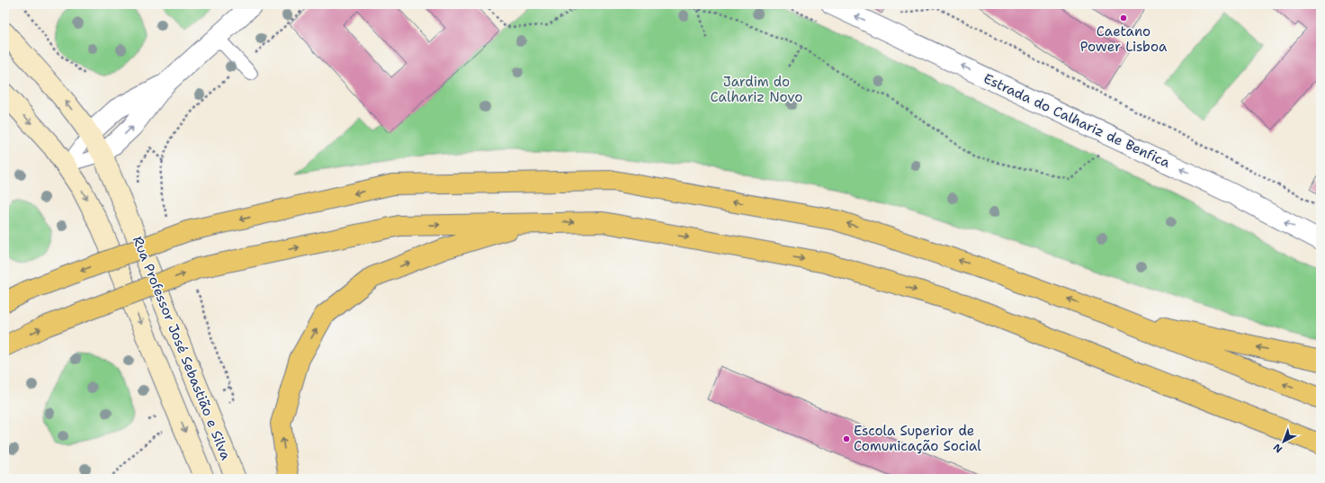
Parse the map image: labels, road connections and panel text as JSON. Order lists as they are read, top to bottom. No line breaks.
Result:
{"streets":{"street":["Estrada do Calhariz de Benfica","Rua Professor José Sebastião e Silva"]},"one_way":["Estrada do Calhariz de Benfica"],"parks":["Jardim do Calhariz Novo"],"places":["Caetano Power Lisboa","Escola Superior de Comunicação Social"],"north":"bottom left"}
